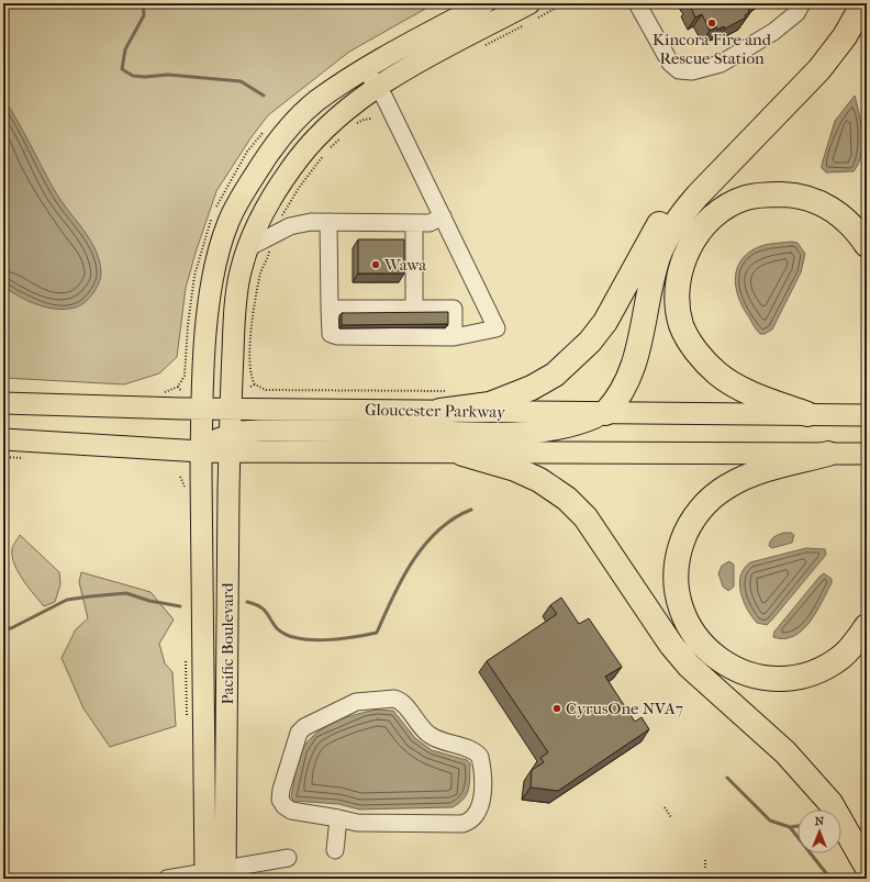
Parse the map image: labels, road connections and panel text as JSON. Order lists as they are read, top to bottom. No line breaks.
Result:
{"streets":{"main road":["Gloucester Parkway","Pacific Boulevard"]},"crossings":[["Gloucester Parkway","Pacific Boulevard"]],"places":["Kincora Fire and Rescue Station","Wawa","CyrusOne NVA7"],"north":"top"}
